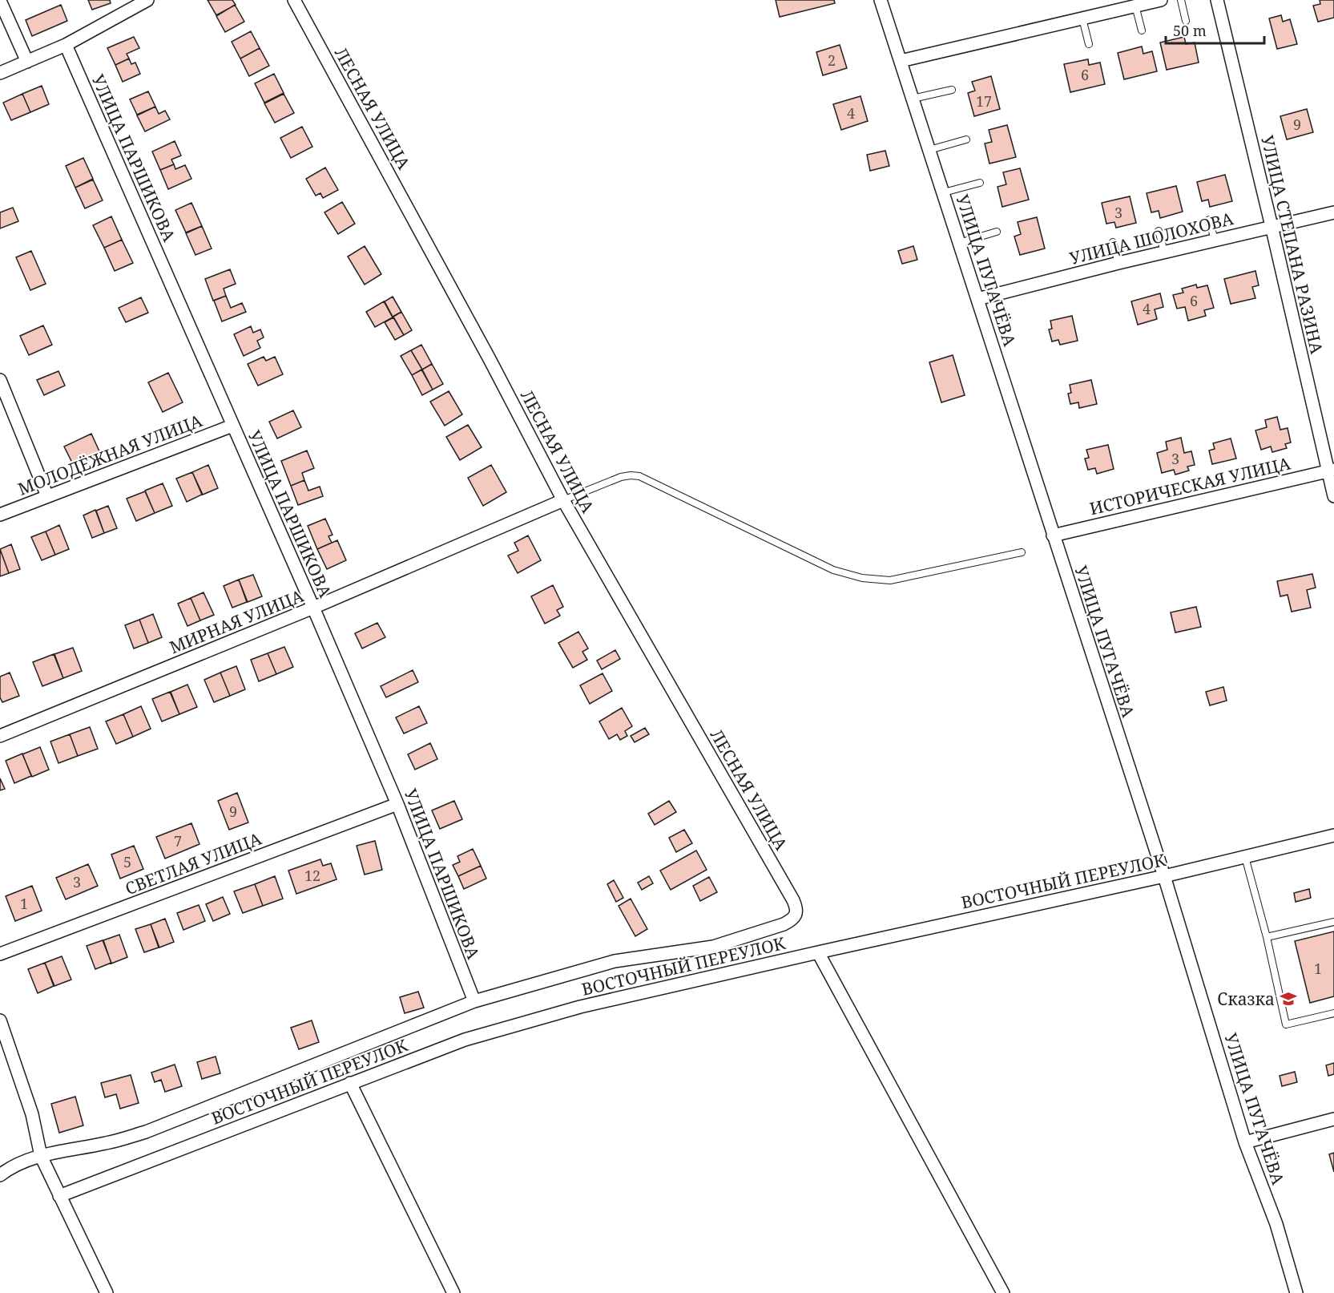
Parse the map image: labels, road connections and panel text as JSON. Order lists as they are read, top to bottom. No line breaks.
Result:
{"streets":{"street":["ЛЕСНАЯ УЛИЦА","УЛИЦА ПАРШИКОВА","УЛИЦА ШОЛОХОВА","УЛИЦА СТЕПАНА РАЗИНА","УЛИЦА ПУГАЧЁВА","МОЛОДЁЖНАЯ УЛИЦА","ИСТОРИЧЕСКАЯ УЛИЦА","МИРНАЯ УЛИЦА","СВЕТЛАЯ УЛИЦА","ВОСТОЧНЫЙ ПЕРЕУЛОК"]},"crossings":[["ЛЕСНАЯ УЛИЦА","МИРНАЯ УЛИЦА"],["ЛЕСНАЯ УЛИЦА","ВОСТОЧНЫЙ ПЕРЕУЛОК"],["УЛИЦА ПАРШИКОВА","МОЛОДЁЖНАЯ УЛИЦА"],["УЛИЦА ПАРШИКОВА","МИРНАЯ УЛИЦА"],["УЛИЦА ПАРШИКОВА","СВЕТЛАЯ УЛИЦА"],["УЛИЦА ПАРШИКОВА","ВОСТОЧНЫЙ ПЕРЕУЛОК"],["УЛИЦА ШОЛОХОВА","УЛИЦА СТЕПАНА РАЗИНА"],["УЛИЦА ШОЛОХОВА","УЛИЦА ПУГАЧЁВА"],["УЛИЦА СТЕПАНА РАЗИНА","ИСТОРИЧЕСКАЯ УЛИЦА"],["УЛИЦА ПУГАЧЁВА","ИСТОРИЧЕСКАЯ УЛИЦА"],["УЛИЦА ПУГАЧЁВА","ВОСТОЧНЫЙ ПЕРЕУЛОК"]],"places":{"school or university":["Сказка"]},"house_numbers":["2","6","17","4","9","3","6","4","3","9","7","5","12","3","1","1"],"scale_bar":"50 m"}
